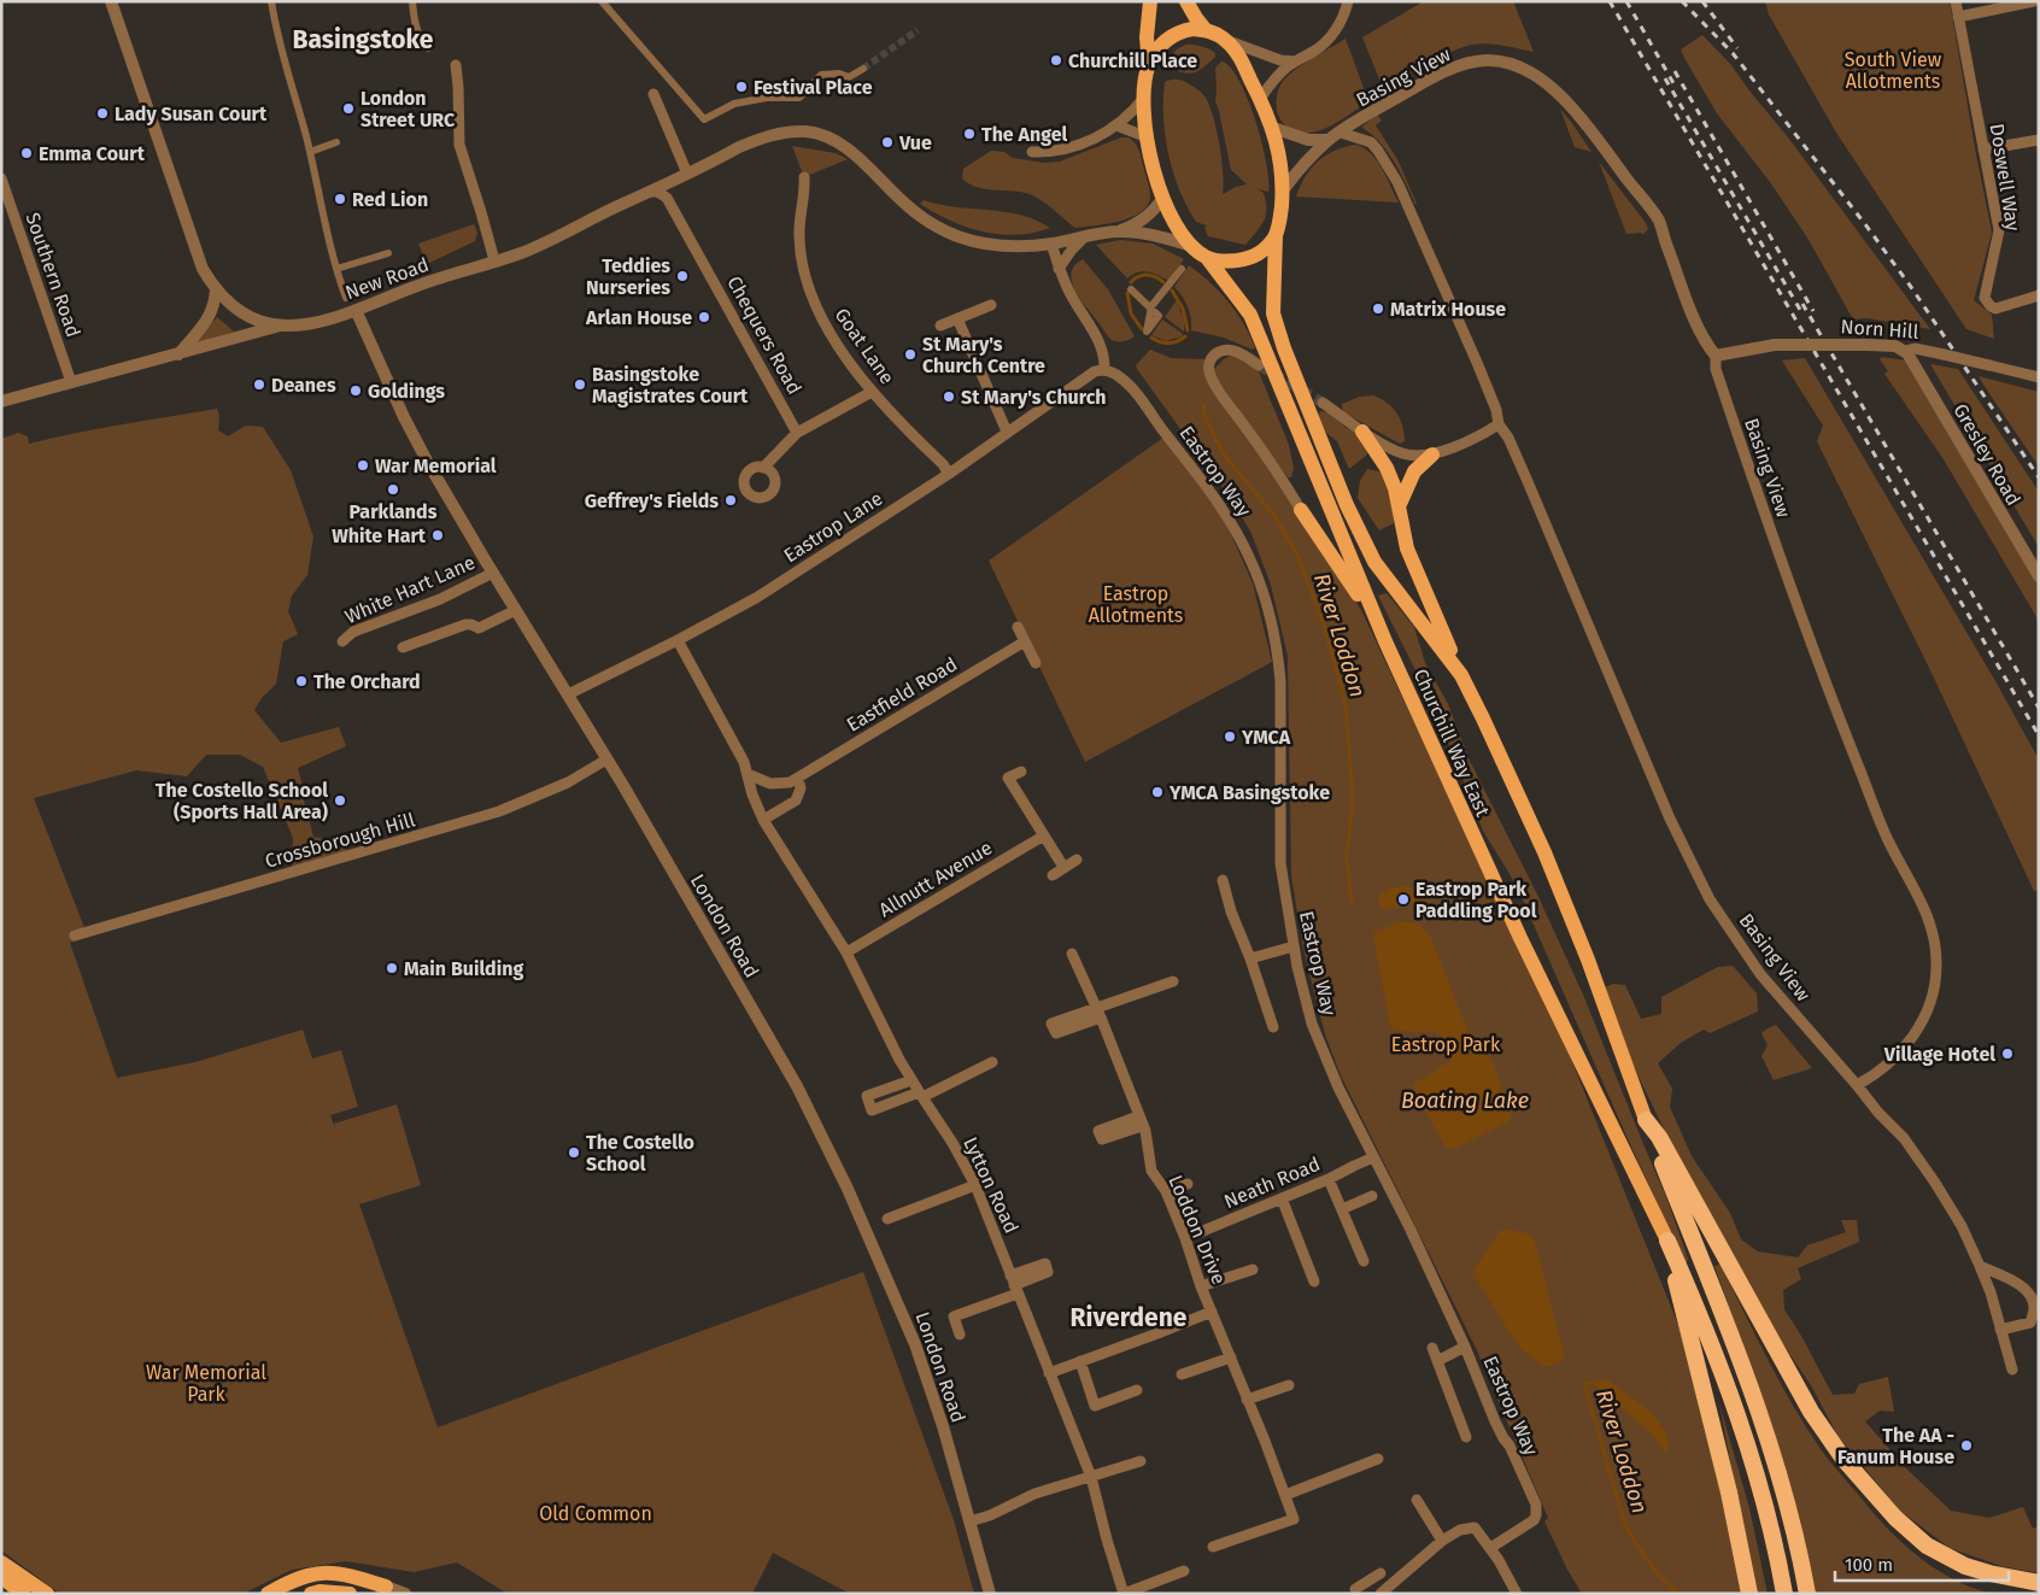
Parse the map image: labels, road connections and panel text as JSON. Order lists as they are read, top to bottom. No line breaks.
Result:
{"streets":{"main road":["Churchill Way East"],"street":["Basing View","Doswell Way","Southern Road","New Road","Norn Hill","Chequers Road","Goat Lane","Gresley Road","Eastrop Way","Eastrop Lane","White Hart Lane","Eastfield Road","Crossborough Hill","Allnutt Avenue","London Road","Neath Road","Lytton Road","Loddon Drive"]},"crossings":[["Basing View","Norn Hill"],["Basing View","Churchill Way East"],["New Road","Chequers Road"],["New Road","London Road"],["Norn Hill","Gresley Road"],["Goat Lane","Eastrop Lane"],["Eastrop Way","Eastrop Lane"],["Eastrop Way","Neath Road"],["Eastrop Lane","London Road"],["White Hart Lane","London Road"],["Crossborough Hill","London Road"],["Allnutt Avenue","Lytton Road"],["Neath Road","Loddon Drive"]],"districts":["Basingstoke","Riverdene"],"water":["River Loddon","Boating Lake"],"parks":["South View Allotments","Eastrop Allotments","Eastrop Park","War Memorial Park","Old Common"],"places":["Churchill Place","Festival Place","London Street URC","Lady Susan Court","The Angel","Vue","Emma Court","Red Lion","Teddies Nurseries","Matrix House","Arlan House","St Mary's Church Centre","Deanes","Basingstoke Magistrates Court","Goldings","St Mary's Church","War Memorial","Parklands","Geffrey's Fields","White Hart","The Orchard","YMCA","YMCA Basingstoke","The Costello School (Sports Hall Area)","Eastrop Park Paddling Pool","Main Building","Village Hotel","The Costello School","The AA - Fanum House"],"scale_bar":"100 m"}
